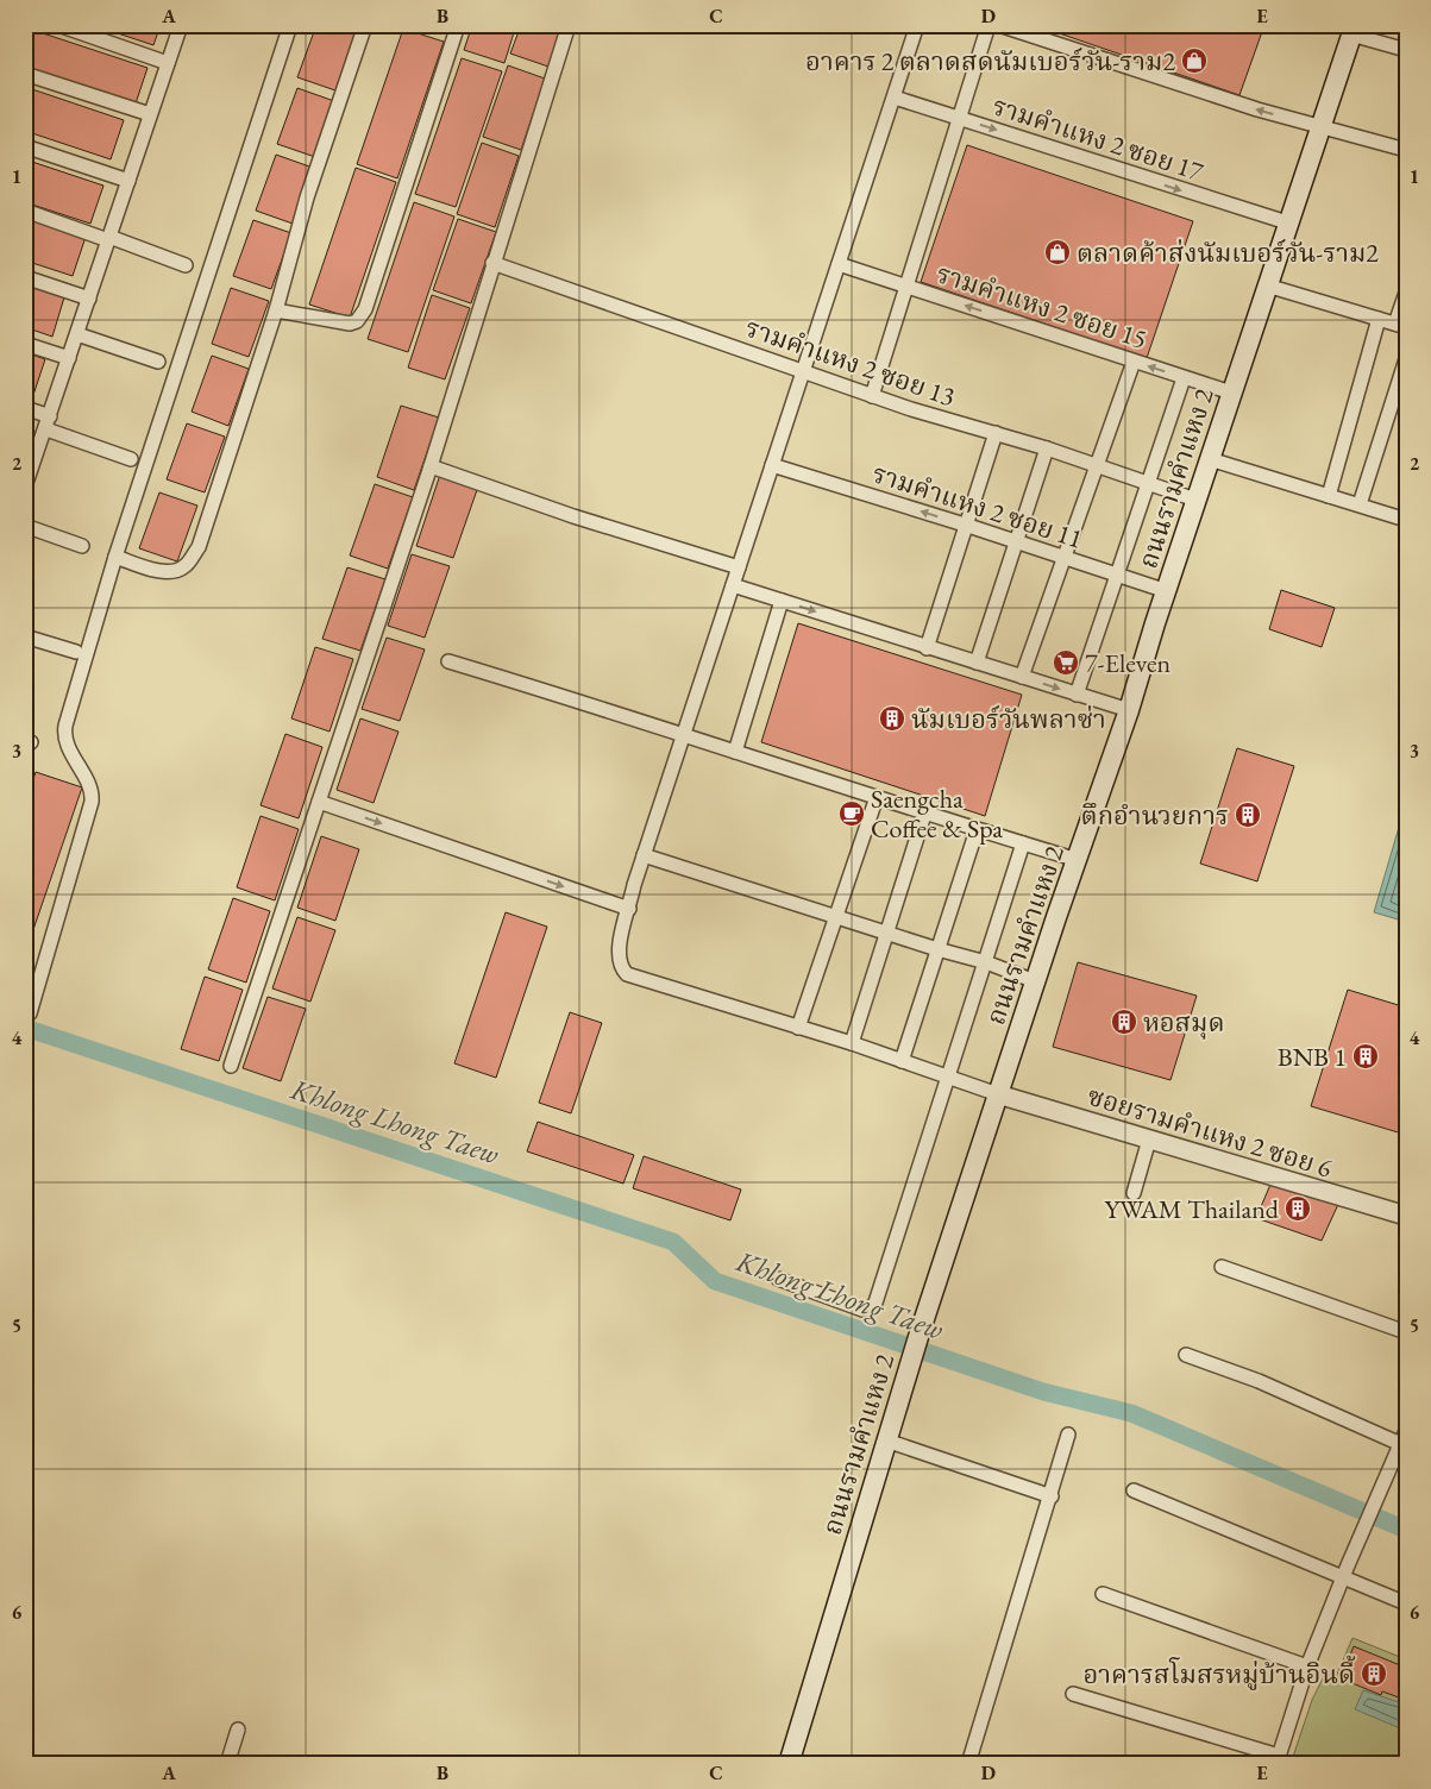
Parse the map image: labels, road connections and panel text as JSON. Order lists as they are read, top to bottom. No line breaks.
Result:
{"streets":{"main road":["ถนนรามคำแหง 2"],"street":["รามคำแหง 2 ซอย 17","รามคำแหง 2 ซอย 15","รามคำแหง 2 ซอย 13","รามคำแหง 2 ซอย 11","ซอยรามคำแหง 2 ซอย 6"]},"crossings":[["รามคำแหง 2 ซอย 17","ถนนรามคำแหง 2"],["รามคำแหง 2 ซอย 15","ถนนรามคำแหง 2"],["รามคำแหง 2 ซอย 13","ถนนรามคำแหง 2"],["ถนนรามคำแหง 2","รามคำแหง 2 ซอย 11"],["ถนนรามคำแหง 2","ซอยรามคำแหง 2 ซอย 6"]],"one_way":["รามคำแหง 2 ซอย 15","รามคำแหง 2 ซอย 11"],"water":["Khlong Lhong Taew"],"places":{"shop":["อาคาร 2 ตลาดสดนัมเบอร์วัน-ราม2","ตลาดค้าส่งนัมเบอร์วัน-ราม2"],"supermarket":["7-Eleven"],"building":["นัมเบอร์วันพลาซ่า","ตึกอำนวยการ","หอสมุด","BNB 1","YWAM Thailand","อาคารสโมสรหมู่บ้านอินดี้"],"cafe":["Saengcha Coffee & Spa"]},"grid":{"columns":["A","B","C","D","E"],"rows":["1","2","3","4","5","6"]}}
